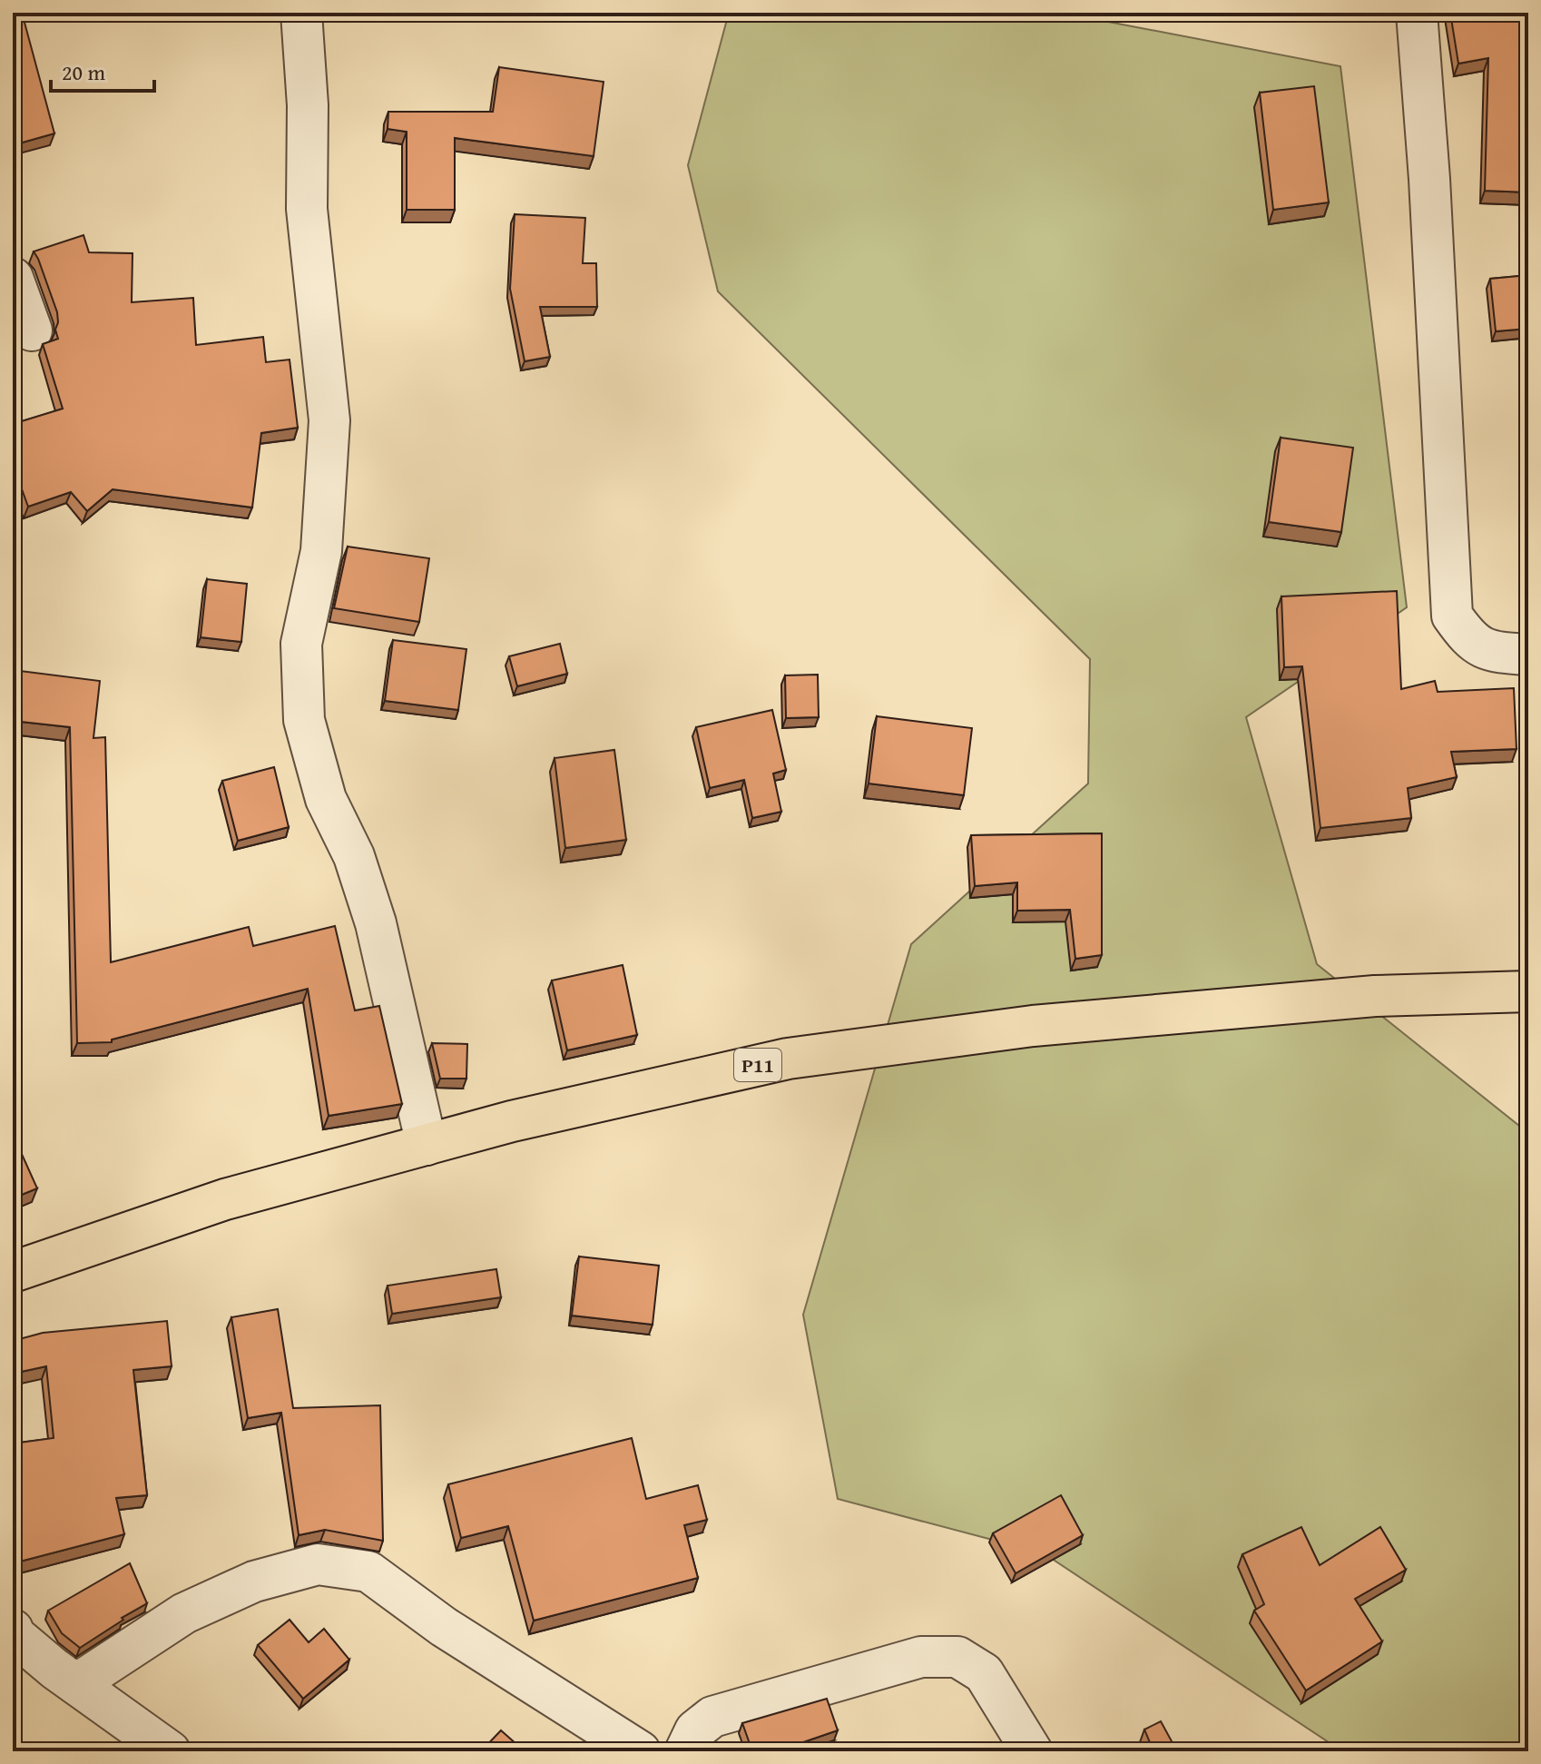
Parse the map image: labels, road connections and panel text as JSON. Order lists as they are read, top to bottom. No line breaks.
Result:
{"streets":{"main road":["P11"]},"scale_bar":"20 m"}
